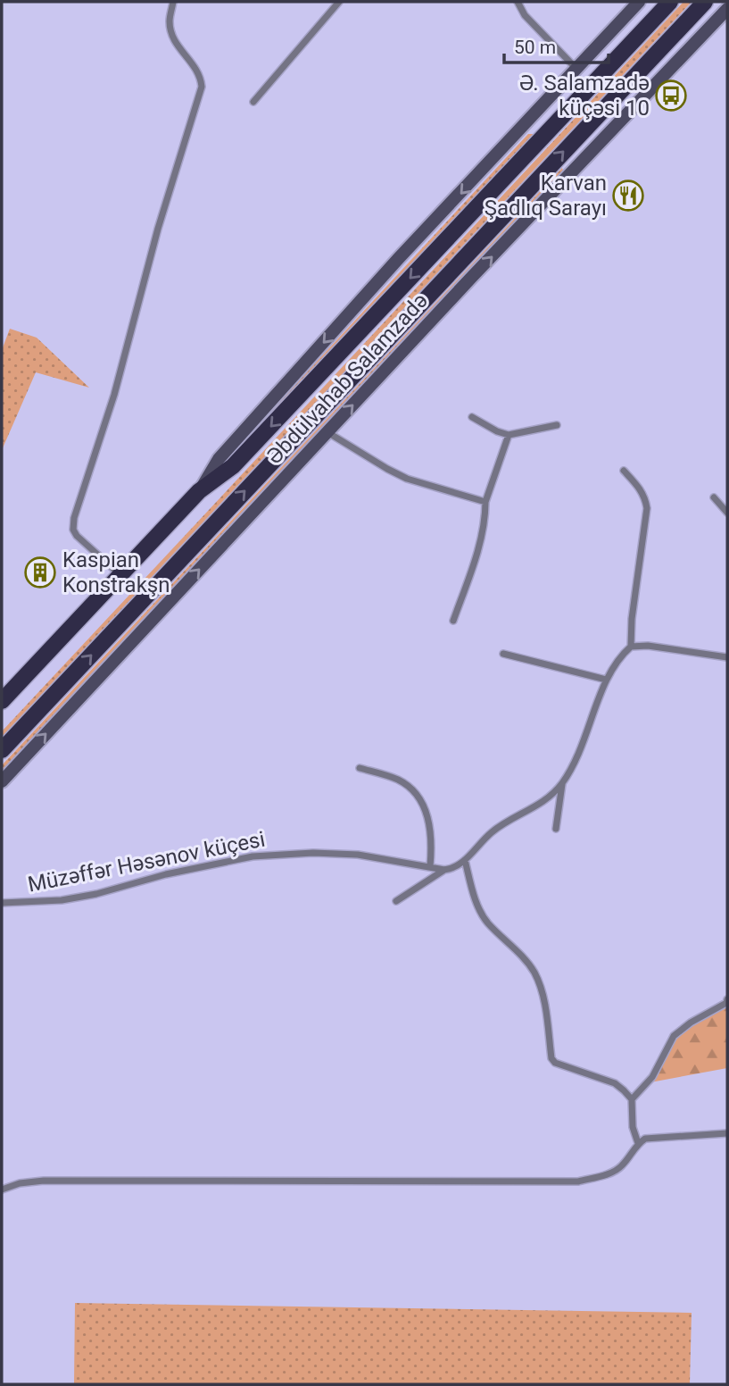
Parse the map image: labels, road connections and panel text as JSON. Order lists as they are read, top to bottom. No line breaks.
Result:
{"streets":{"main road":["Əbdülvahab Salamzadə"],"street":["Müzəffər Həsənov küçesi"]},"places":{"bus stop":["Ə. Salamzadə küçəsi 10"],"restaurant":["Karvan Şadlıq Sarayı"],"building":["Kaspian Konstrakşn"]},"scale_bar":"50 m"}
